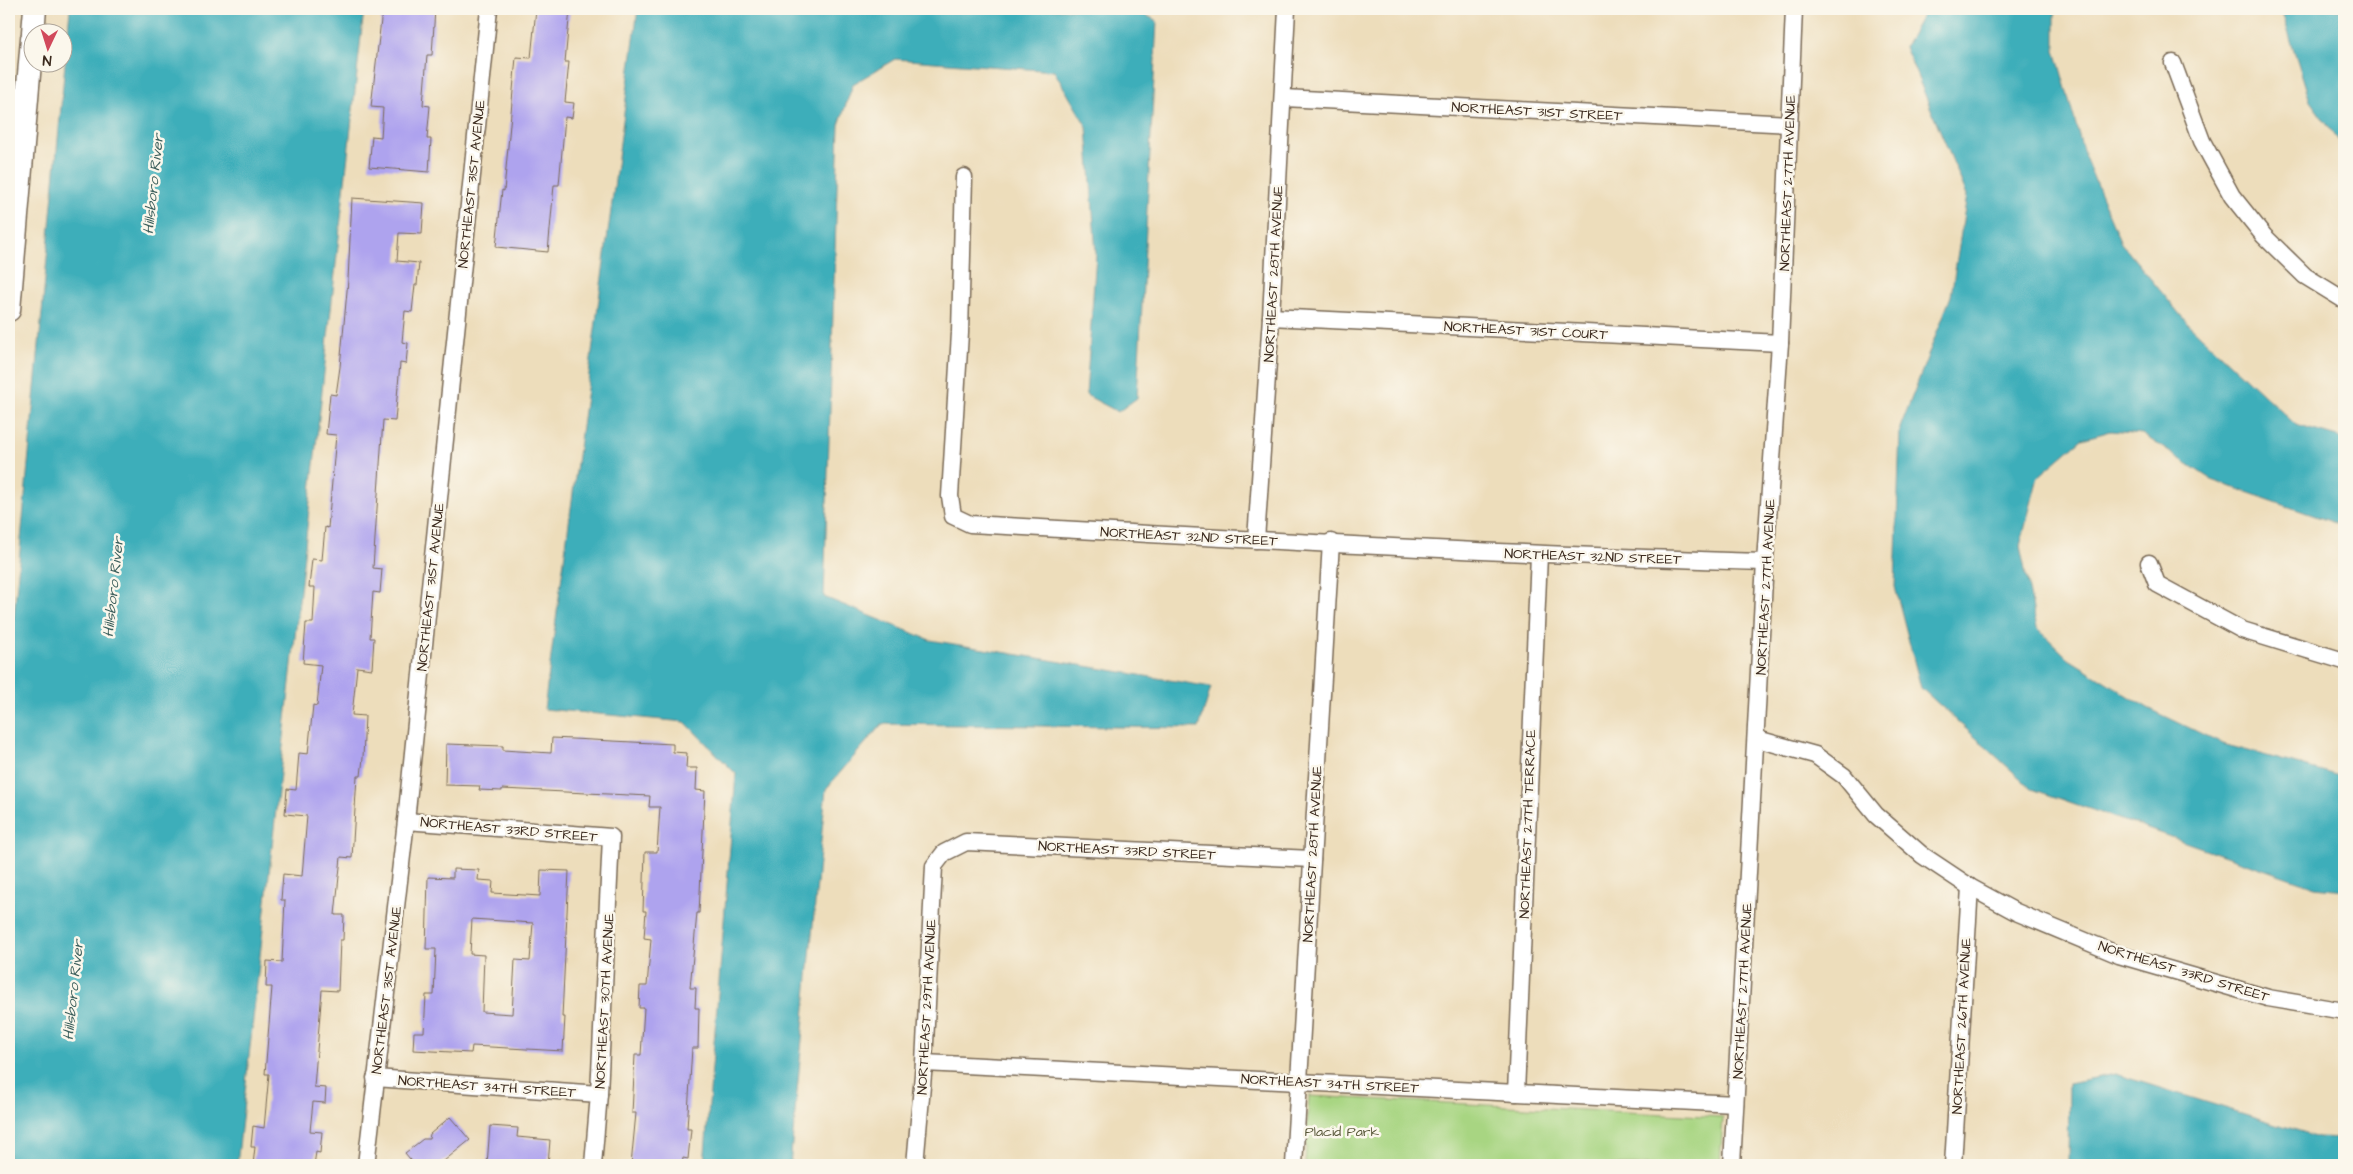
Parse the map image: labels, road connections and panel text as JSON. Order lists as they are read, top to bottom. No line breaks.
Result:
{"streets":{"street":["NORTHEAST 31ST STREET","NORTHEAST 27TH AVENUE","NORTHEAST 31ST AVENUE","NORTHEAST 28TH AVENUE","NORTHEAST 31ST COURT","NORTHEAST 32ND STREET","NORTHEAST 27TH TERRACE","NORTHEAST 33RD STREET","NORTHEAST 30TH AVENUE","NORTHEAST 29TH AVENUE","NORTHEAST 26TH AVENUE","NORTHEAST 34TH STREET"]},"crossings":[["NORTHEAST 31ST STREET","NORTHEAST 27TH AVENUE"],["NORTHEAST 31ST STREET","NORTHEAST 28TH AVENUE"],["NORTHEAST 27TH AVENUE","NORTHEAST 31ST COURT"],["NORTHEAST 27TH AVENUE","NORTHEAST 32ND STREET"],["NORTHEAST 27TH AVENUE","NORTHEAST 33RD STREET"],["NORTHEAST 27TH AVENUE","NORTHEAST 34TH STREET"],["NORTHEAST 31ST AVENUE","NORTHEAST 33RD STREET"],["NORTHEAST 31ST AVENUE","NORTHEAST 34TH STREET"],["NORTHEAST 28TH AVENUE","NORTHEAST 31ST COURT"],["NORTHEAST 28TH AVENUE","NORTHEAST 32ND STREET"],["NORTHEAST 28TH AVENUE","NORTHEAST 33RD STREET"],["NORTHEAST 28TH AVENUE","NORTHEAST 34TH STREET"],["NORTHEAST 32ND STREET","NORTHEAST 27TH TERRACE"],["NORTHEAST 27TH TERRACE","NORTHEAST 34TH STREET"],["NORTHEAST 33RD STREET","NORTHEAST 30TH AVENUE"],["NORTHEAST 33RD STREET","NORTHEAST 29TH AVENUE"],["NORTHEAST 33RD STREET","NORTHEAST 26TH AVENUE"],["NORTHEAST 30TH AVENUE","NORTHEAST 34TH STREET"],["NORTHEAST 29TH AVENUE","NORTHEAST 34TH STREET"]],"water":["Hillsboro River"],"parks":["Placid Park"],"north":"bottom"}
